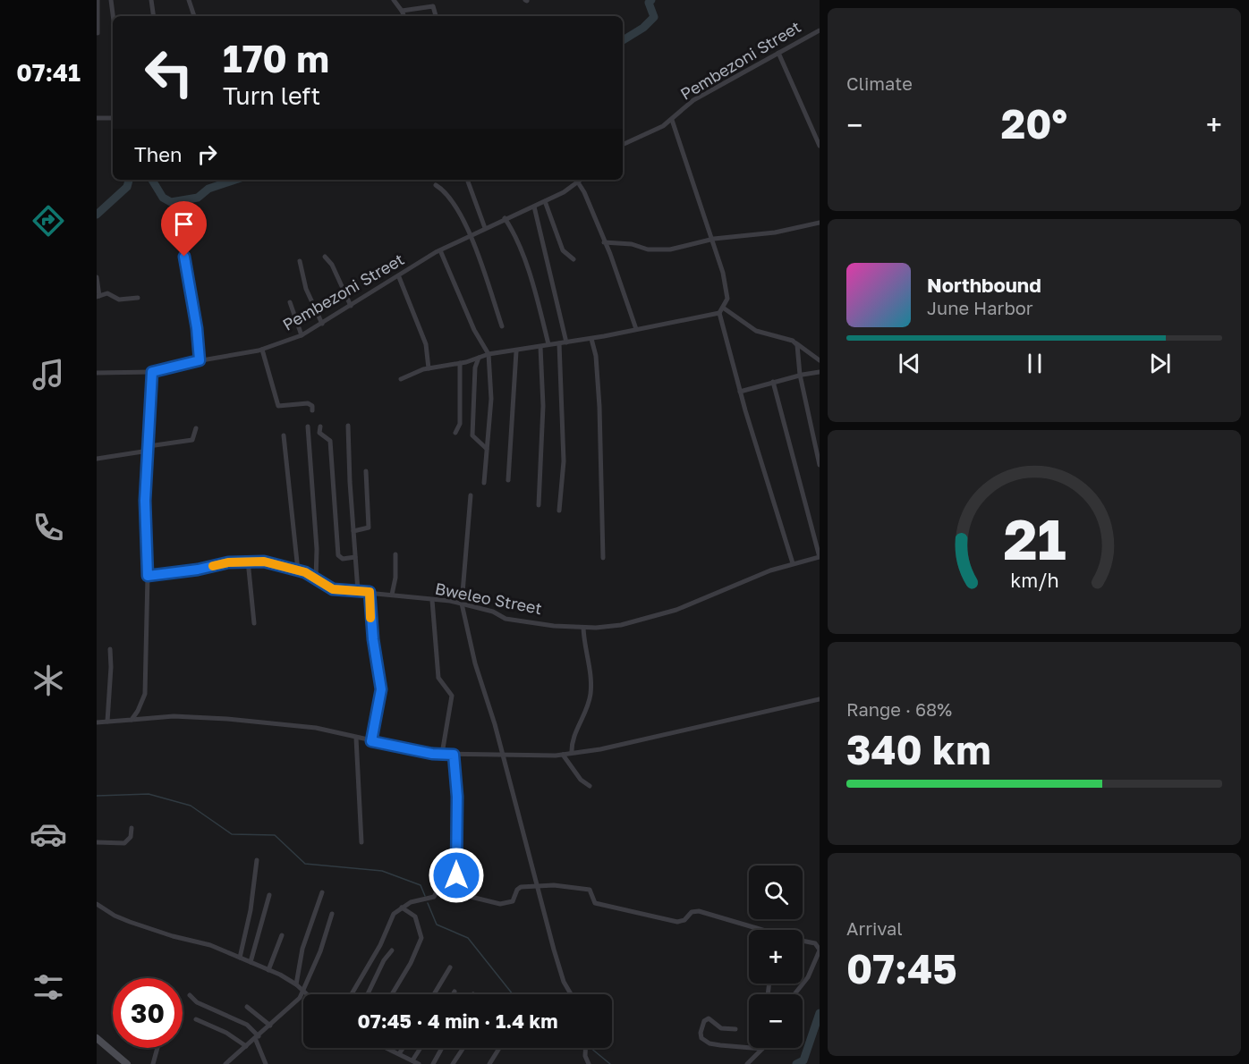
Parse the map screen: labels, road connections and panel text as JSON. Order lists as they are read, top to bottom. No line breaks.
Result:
{"streets":{"street":["Pembezoni Street","Bweleo Street"]},"page":{"tabs":"07:41","tile":["Climate",["Range · 68%","340 km"],["Arrival","07:45"]],"turn":["170 m","Turn left"],"heat":["−","20°","+"],"then":"Then","song":["Northbound","June Harbor"],"map_buttons":["+","−"],"limit":"30","trip":"07:45 · 4 min · 1.4 km","gauge":["21","km/h"]}}
